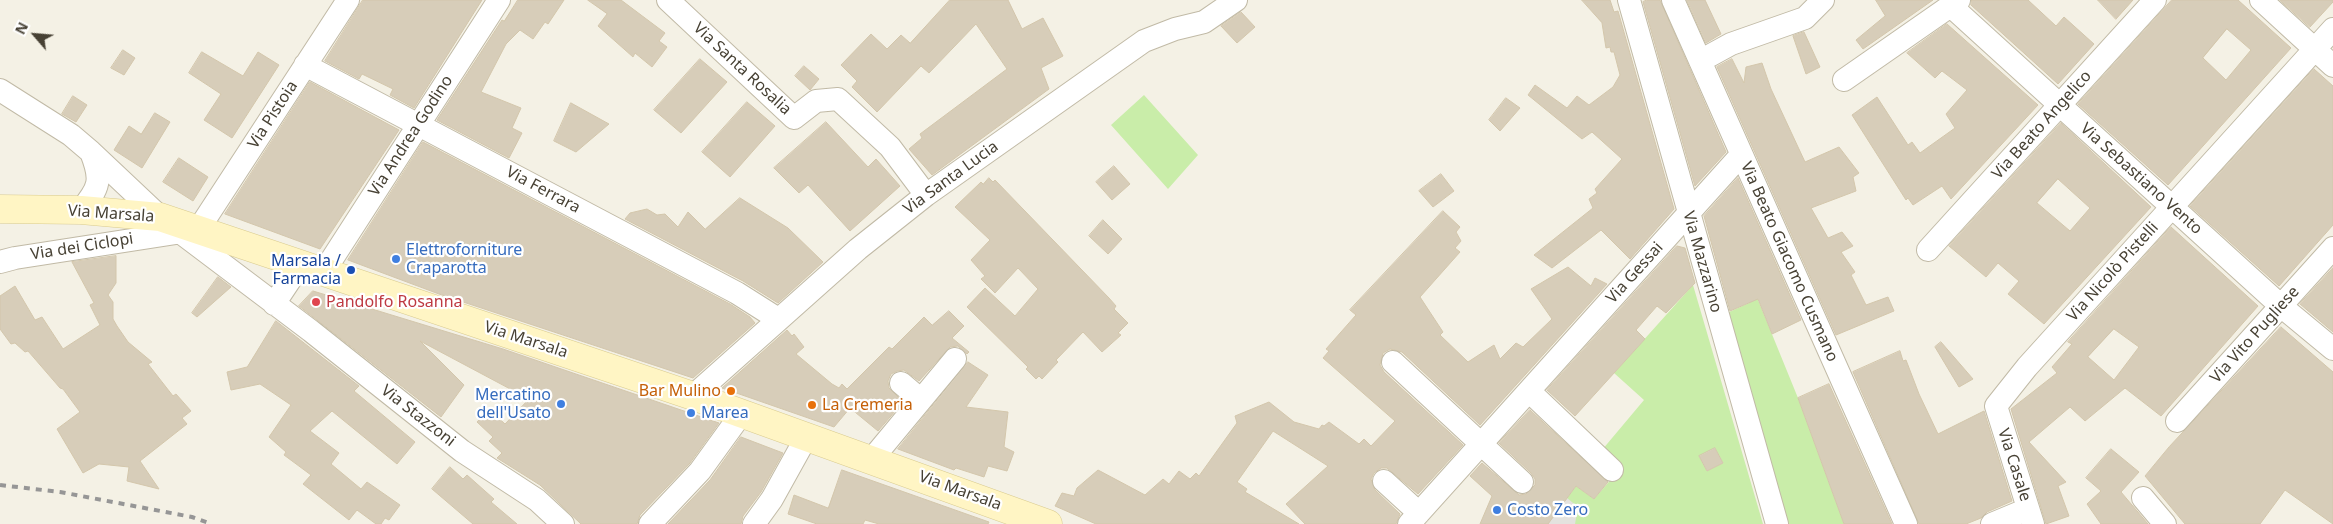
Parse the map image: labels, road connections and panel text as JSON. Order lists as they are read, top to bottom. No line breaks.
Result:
{"streets":{"main road":["Via Marsala"],"street":["Via Santa Rosalia","Via Pistoia","Via Beato Angelico","Via Andrea Godino","Via Santa Lucia","Via Sebastiano Vento","Via Ferrara","Via dei Ciclopi","Via Mazzarino","Via Beato Giacomo Cusmano","Via Nicolò Pistelli","Via Gessai","Via Vito Pugliese","Via Stazzoni","Via Casale"]},"crossings":[["Via Santa Rosalia","Via Santa Lucia"],["Via Pistoia","Via Ferrara"],["Via Pistoia","Via Marsala"],["Via Pistoia","Via dei Ciclopi"],["Via Pistoia","Via Stazzoni"],["Via Beato Angelico","Via Sebastiano Vento"],["Via Andrea Godino","Via Ferrara"],["Via Andrea Godino","Via Marsala"],["Via Santa Lucia","Via Ferrara"],["Via Santa Lucia","Via Marsala"],["Via Sebastiano Vento","Via Nicolò Pistelli"],["Via Sebastiano Vento","Via Vito Pugliese"],["Via Marsala","Via dei Ciclopi"],["Via Marsala","Via Stazzoni"],["Via dei Ciclopi","Via Stazzoni"],["Via Mazzarino","Via Gessai"],["Via Beato Giacomo Cusmano","Via Gessai"],["Via Nicolò Pistelli","Via Casale"]],"places":["Elettroforniture Craparotta","Marsala / Farmacia","Pandolfo Rosanna","Bar Mulino","Mercatino dell'Usato","La Cremeria","Marea","Costo Zero"],"north":"top left"}
